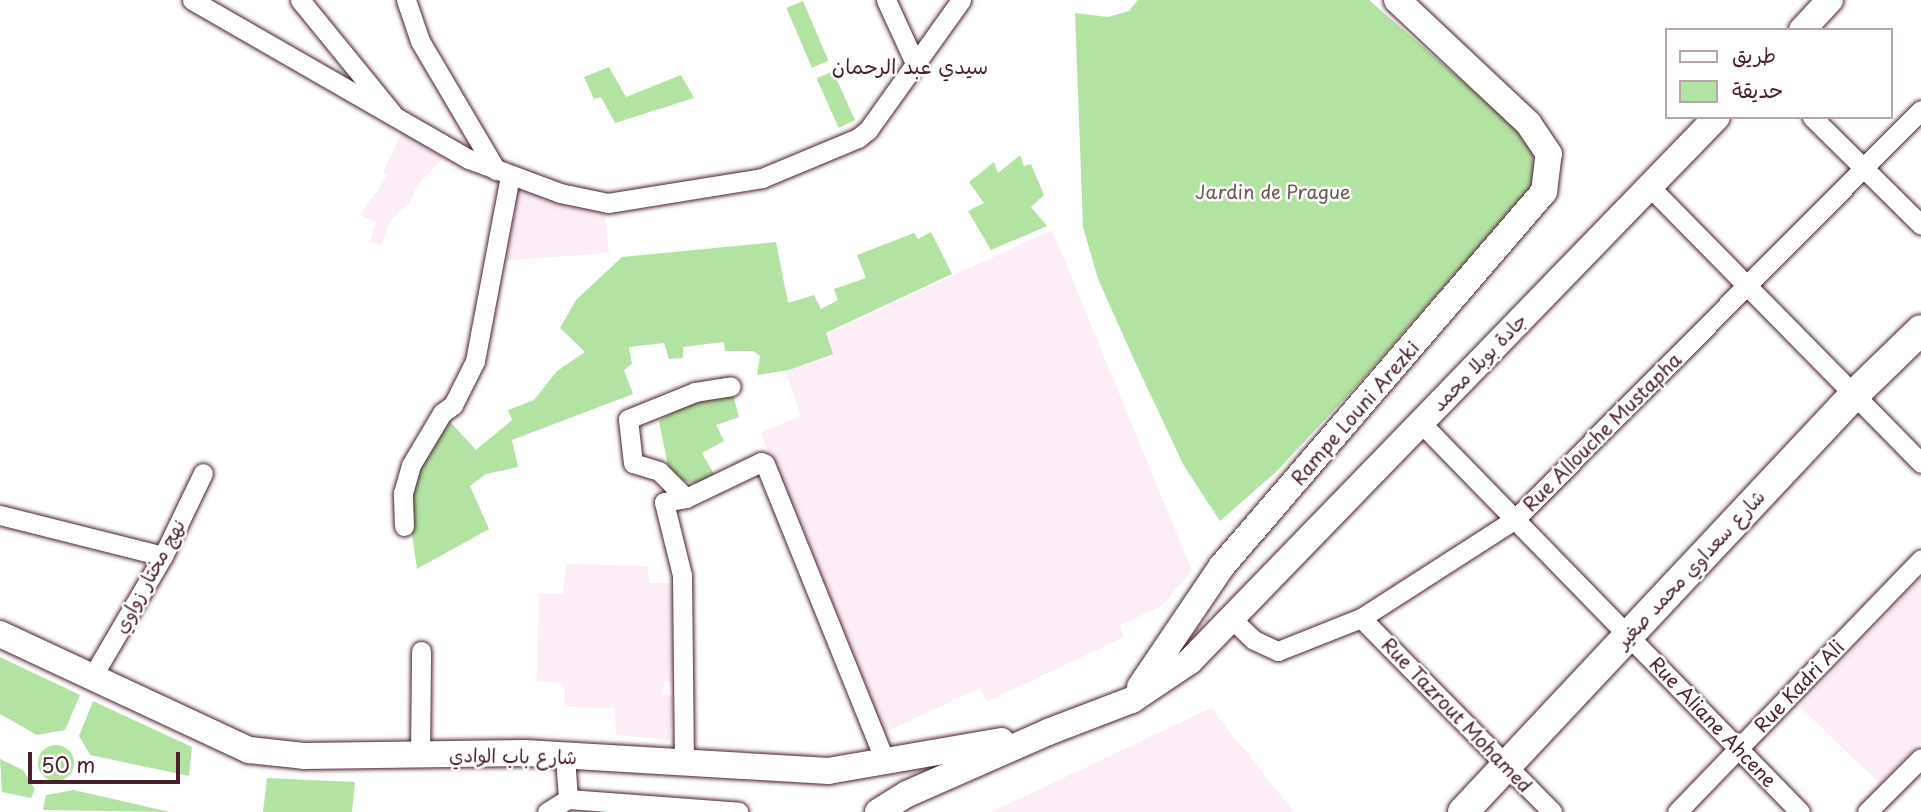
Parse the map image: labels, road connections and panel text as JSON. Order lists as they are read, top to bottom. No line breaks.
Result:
{"streets":{"main road":["شارع سعداوي محمد صغير"],"street":["جادة بوبلا محمد","Rampe Louni Arezki","Rue Allouche Mustapha","نهج مختار زواوي","Rue Kadri Ali","Rue Tazrout Mohamed","Rue Aliane Ahcene","شارع باب الوادي"]},"crossings":[["جادة بوبلا محمد","Rampe Louni Arezki"],["جادة بوبلا محمد","Rue Allouche Mustapha"],["جادة بوبلا محمد","Rue Aliane Ahcene"],["جادة بوبلا محمد","شارع باب الوادي"],["Rue Allouche Mustapha","Rue Tazrout Mohamed"],["Rue Allouche Mustapha","Rue Aliane Ahcene"],["شارع سعداوي محمد صغير","Rue Tazrout Mohamed"],["شارع سعداوي محمد صغير","Rue Aliane Ahcene"],["نهج مختار زواوي","شارع باب الوادي"],["Rue Kadri Ali","Rue Aliane Ahcene"]],"districts":["سيدي عبد الرحمان"],"parks":["Jardin de Prague"],"legend":["طريق","حديقة"],"scale_bar":"50 m"}
